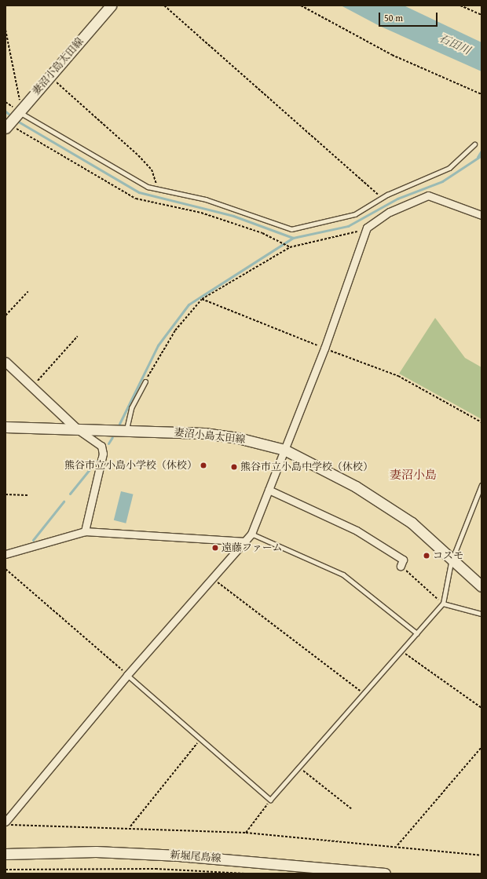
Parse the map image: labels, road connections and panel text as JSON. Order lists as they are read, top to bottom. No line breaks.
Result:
{"streets":{"main road":["妻沼小島太田線","新堀尾島線"]},"districts":["妻沼小島"],"water":["石田川"],"places":["熊谷市立小島小学校（休校）","熊谷市立小島中学校（休校）","遠藤ファーム","コスモ"],"scale_bar":"50 m"}
